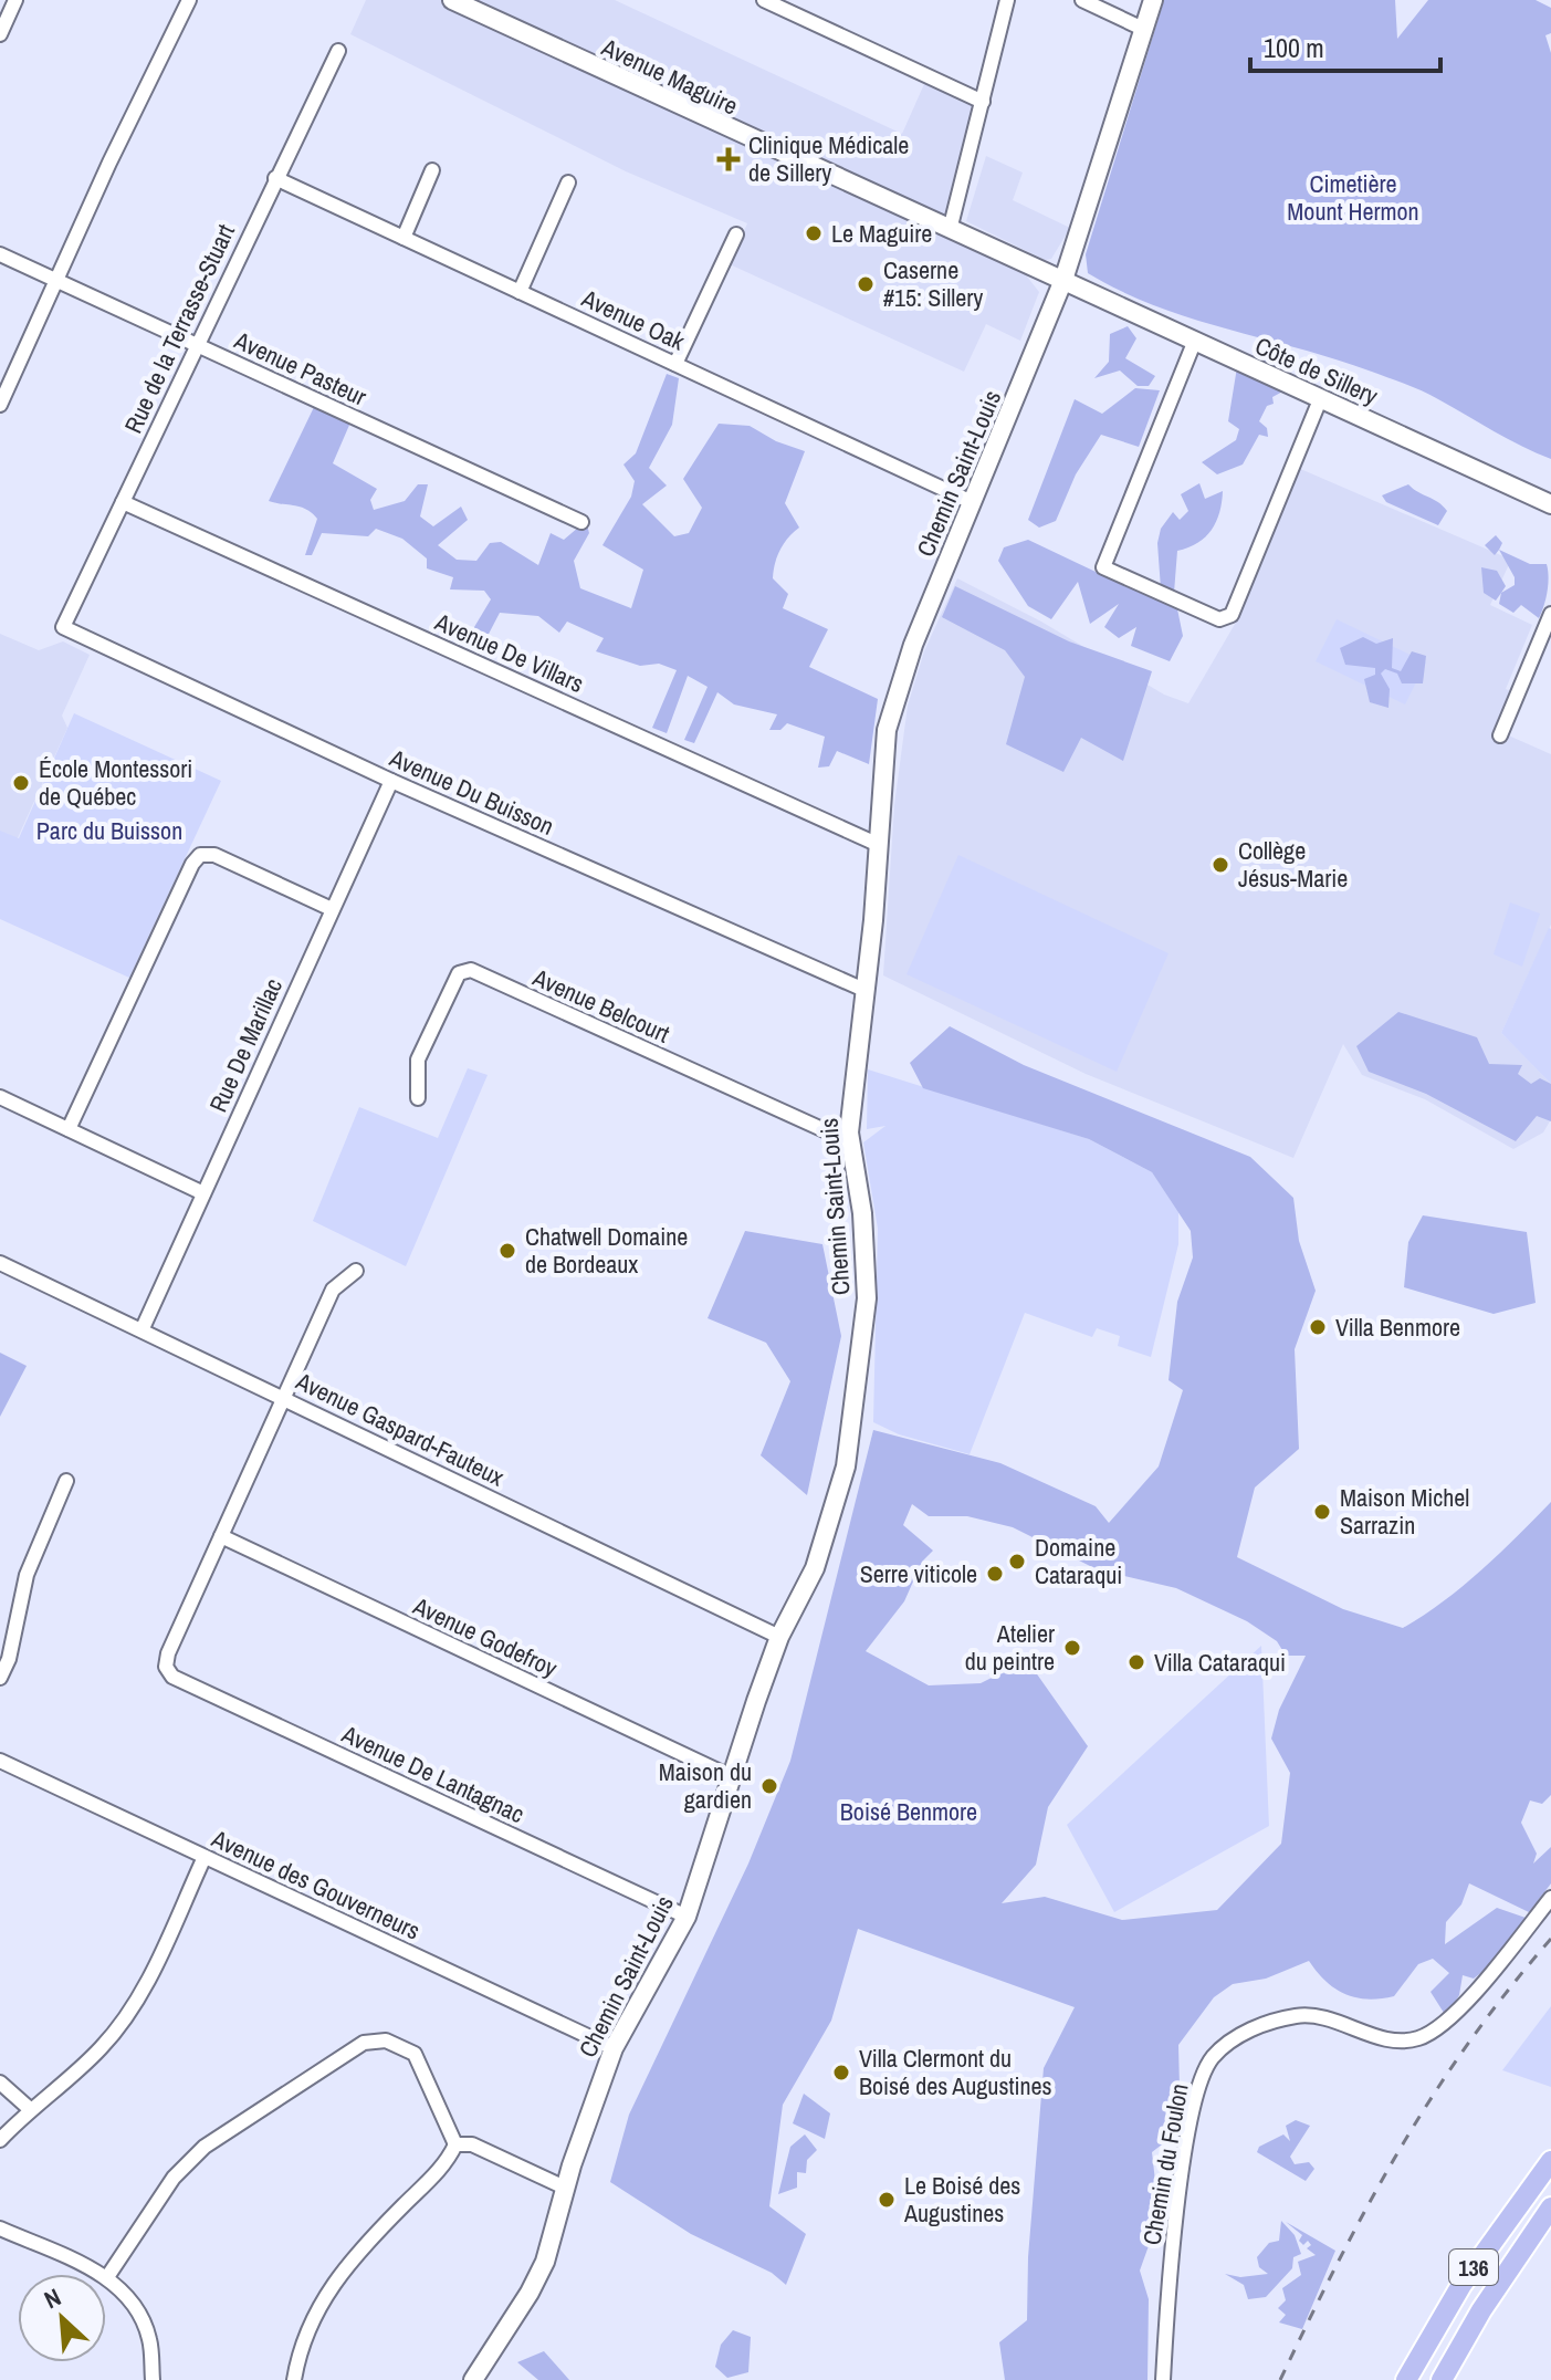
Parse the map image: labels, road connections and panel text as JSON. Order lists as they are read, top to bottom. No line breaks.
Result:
{"streets":{"main road":["136"],"street":["Avenue Maguire","Avenue Oak","Rue de la Terrasse-Stuart","Avenue Pasteur","Côte de Sillery","Chemin Saint-Louis","Avenue De Villars","Avenue Du Buisson","Avenue Belcourt","Rue De Marillac","Avenue Gaspard-Fauteux","Avenue Godefroy","Avenue De Lantagnac","Avenue des Gouverneurs","Chemin du Foulon"]},"crossings":[["Avenue Maguire","Côte de Sillery"],["Avenue Maguire","Chemin Saint-Louis"],["Avenue Oak","Rue de la Terrasse-Stuart"],["Avenue Oak","Chemin Saint-Louis"],["Rue de la Terrasse-Stuart","Avenue Pasteur"],["Rue de la Terrasse-Stuart","Avenue De Villars"],["Rue de la Terrasse-Stuart","Avenue Du Buisson"],["Côte de Sillery","Chemin Saint-Louis"],["Chemin Saint-Louis","Avenue De Villars"],["Chemin Saint-Louis","Avenue Du Buisson"],["Chemin Saint-Louis","Avenue Belcourt"],["Chemin Saint-Louis","Avenue Gaspard-Fauteux"],["Chemin Saint-Louis","Avenue Godefroy"],["Chemin Saint-Louis","Avenue De Lantagnac"],["Chemin Saint-Louis","Avenue des Gouverneurs"],["Avenue Du Buisson","Rue De Marillac"],["Rue De Marillac","Avenue Gaspard-Fauteux"],["Avenue Godefroy","Avenue De Lantagnac"]],"parks":["Cimetière Mount Hermon","Parc du Buisson","Boisé Benmore"],"places":{"health":["Clinique Médicale de Sillery"],"other":["Le Maguire","Caserne #15: Sillery","École Montessori de Québec","Collège Jésus-Marie","Chatwell Domaine de Bordeaux","Villa Benmore","Maison Michel Sarrazin","Domaine Cataraqui","Serre viticole","Atelier du peintre","Villa Cataraqui","Maison du gardien","Villa Clermont du Boisé des Augustines","Le Boisé des Augustines"]},"scale_bar":"100 m","north":"top left"}
